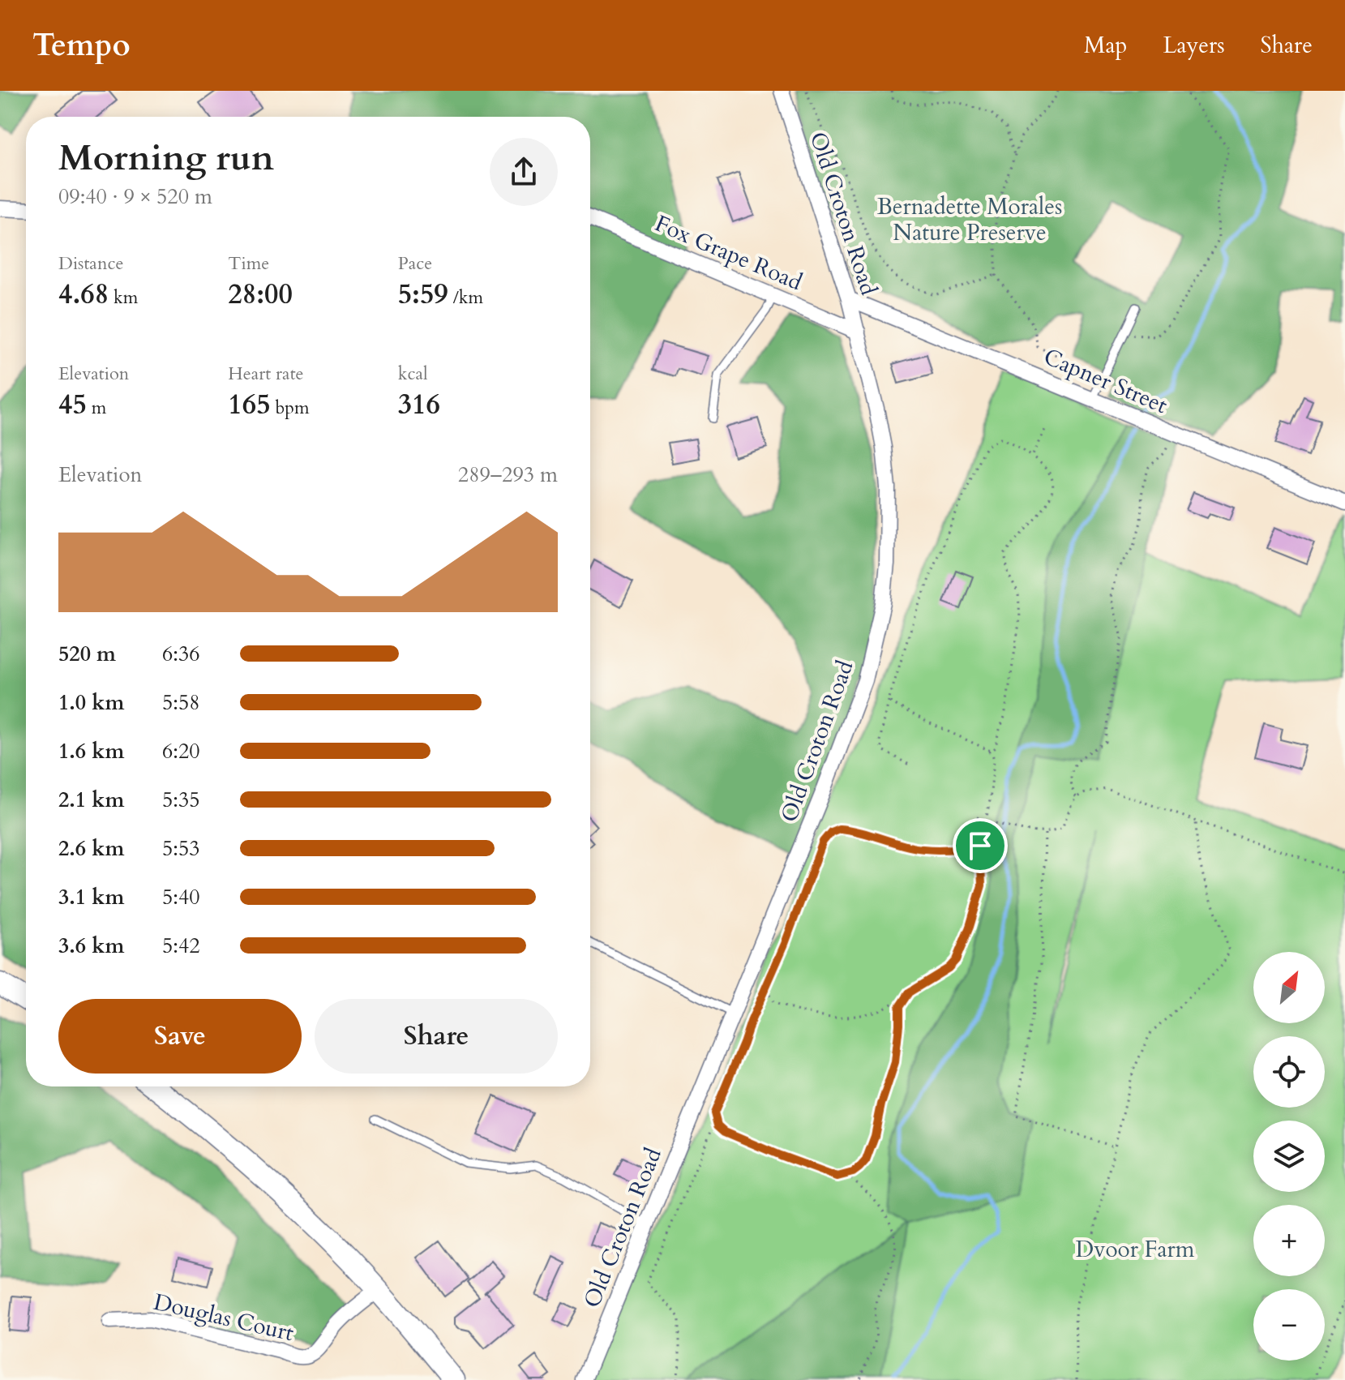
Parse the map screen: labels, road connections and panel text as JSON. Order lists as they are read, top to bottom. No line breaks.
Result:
{"streets":{"street":["Old Croton Road","Fox Grape Road","Capner Street","Douglas Court"]},"crossings":[["Old Croton Road","Fox Grape Road"],["Old Croton Road","Capner Street"]],"parks":["Bernadette Morales Nature Preserve","Dvoor Farm"],"north":"top right","page":{"header":"Tempo","nav":["Map","Layers","Share"],"heading":["Morning run","09:40 · 9 × 520 m"],"stats":[["Distance","4.68 km"],["Time","28:00"],["Pace","5:59 /km"],["Elevation","45 m"],["Heart rate","165 bpm"],["kcal","316"]],"chart":["Elevation","289–293 m"],"list":[{"name":"520 m","note":"6:36"},{"name":"1.0 km","note":"5:58"},{"name":"1.6 km","note":"6:20"},{"name":"2.1 km","note":"5:35"},{"name":"2.6 km","note":"5:53"},{"name":"3.1 km","note":"5:40"},{"name":"3.6 km","note":"5:42"}],"map_buttons":["+","−"],"buttons":["Save","Share"]}}
